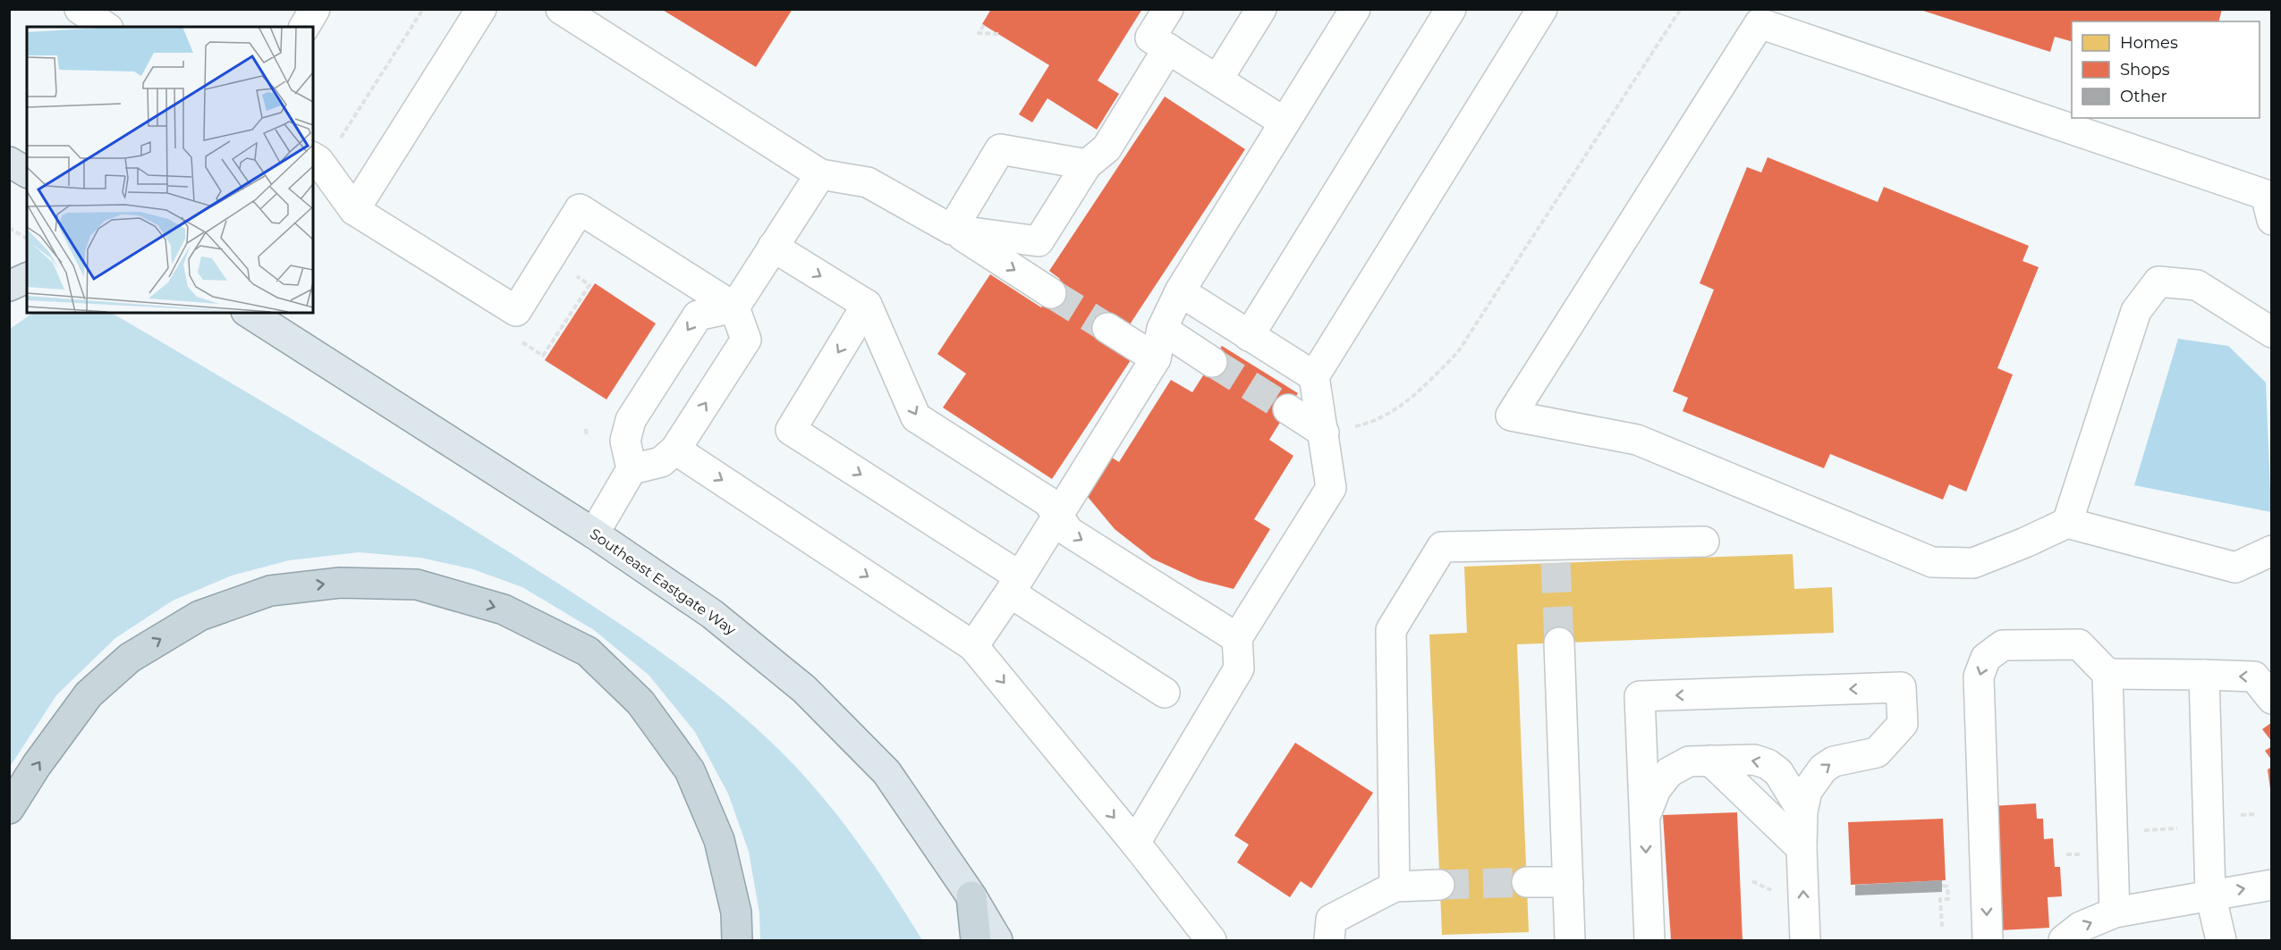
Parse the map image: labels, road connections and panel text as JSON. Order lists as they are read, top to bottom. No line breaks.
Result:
{"streets":{"main road":["Southeast Eastgate Way"]},"legend":["Homes","Shops","Other"]}
